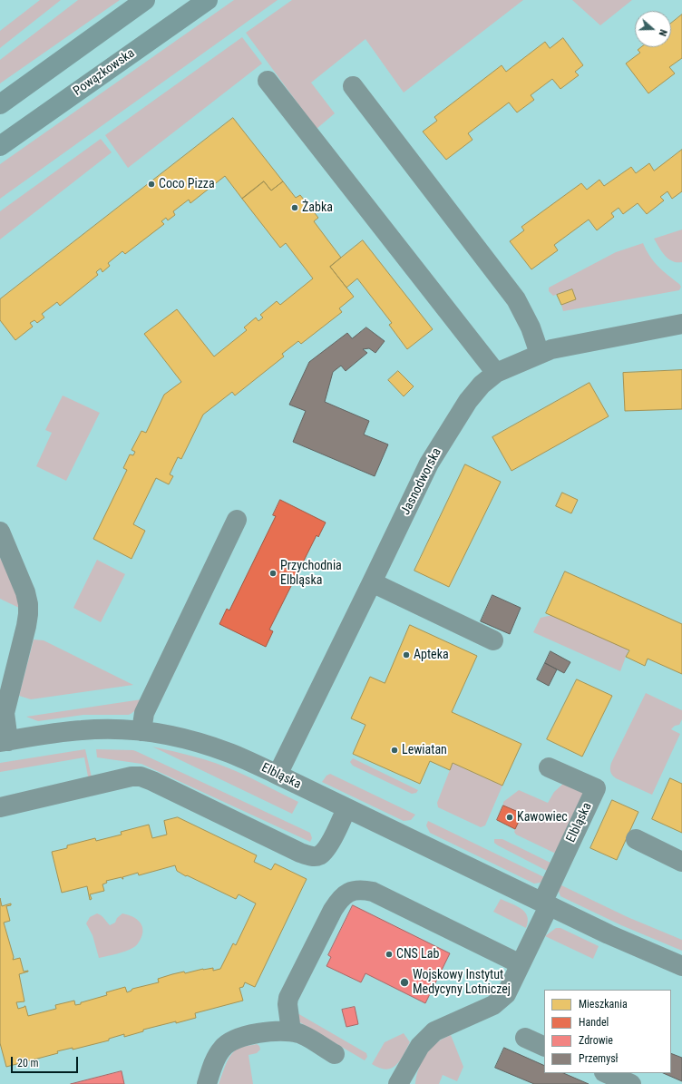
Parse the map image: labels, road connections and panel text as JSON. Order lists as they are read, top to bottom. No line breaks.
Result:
{"streets":{"main road":["Powązkowska"],"street":["Jasnodworska","Elbląska"]},"crossings":[["Jasnodworska","Elbląska"]],"places":["Coco Pizza","Żabka","Przychodnia Elbląska","Apteka","Lewiatan","Kawowiec","CNS Lab","Wojskowy Instytut Medycyny Lotniczej"],"legend":["Mieszkania","Handel","Zdrowie","Przemysł"],"scale_bar":"20 m","north":"right"}
